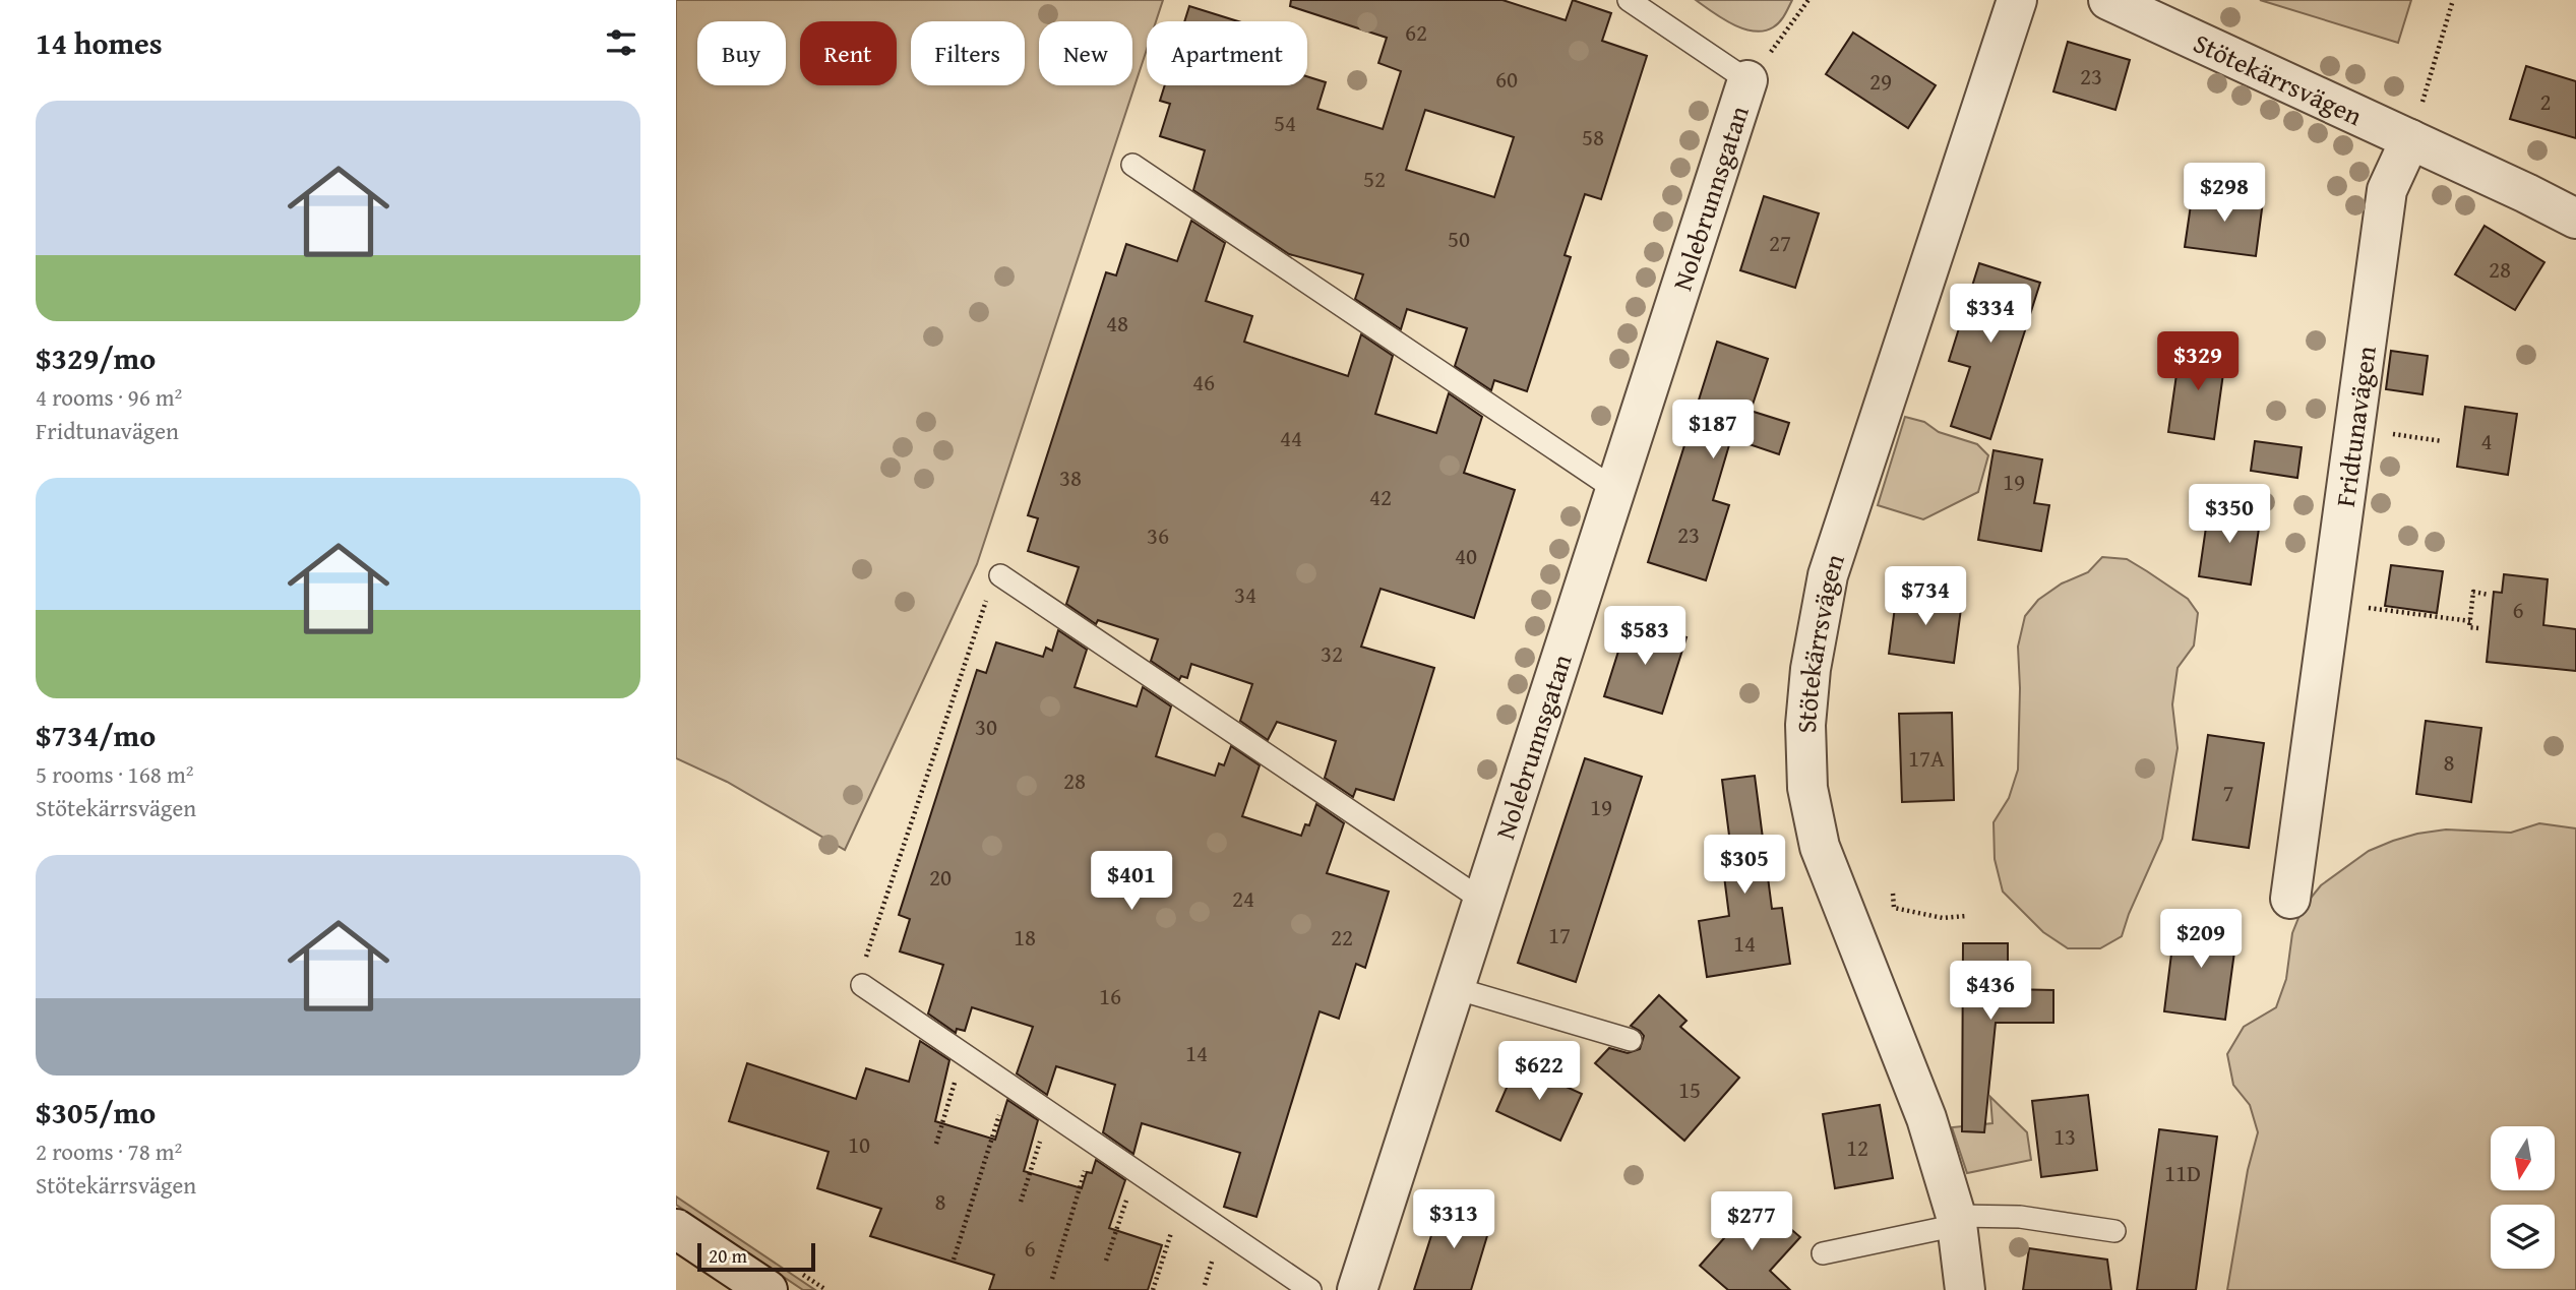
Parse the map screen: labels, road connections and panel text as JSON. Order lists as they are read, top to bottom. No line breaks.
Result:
{"streets":{"street":["Stötekärrsvägen","Nolebrunnsgatan","Fridtunavägen"]},"crossings":[["Stötekärrsvägen","Fridtunavägen"]],"house_numbers":["62","23","60","29","2","54","58","52","50","27","28","48","46","44","4","38","19","42","23","36","40","34","6","32","30","17A","8","28","7","19","20","24","17","18","22","14","16","14","15","13","10","12","11D","8","6"],"scale_bar":"20 m","north":"bottom","page":{"heading":"14 homes","chip":["Buy","Rent","Filters","New","Apartment"],"list":[{"name":"$329/mo","note":"4 rooms · 96 m² · Fridtunavägen"},{"name":"$734/mo","note":"5 rooms · 168 m² · Stötekärrsvägen"},{"name":"$305/mo","note":"2 rooms · 78 m² · Stötekärrsvägen"}],"price":["$298","$334","$329","$187","$350","$734","$583","$305","$401","$209","$436","$622","$313","$277"],"scale":"20 m"}}
